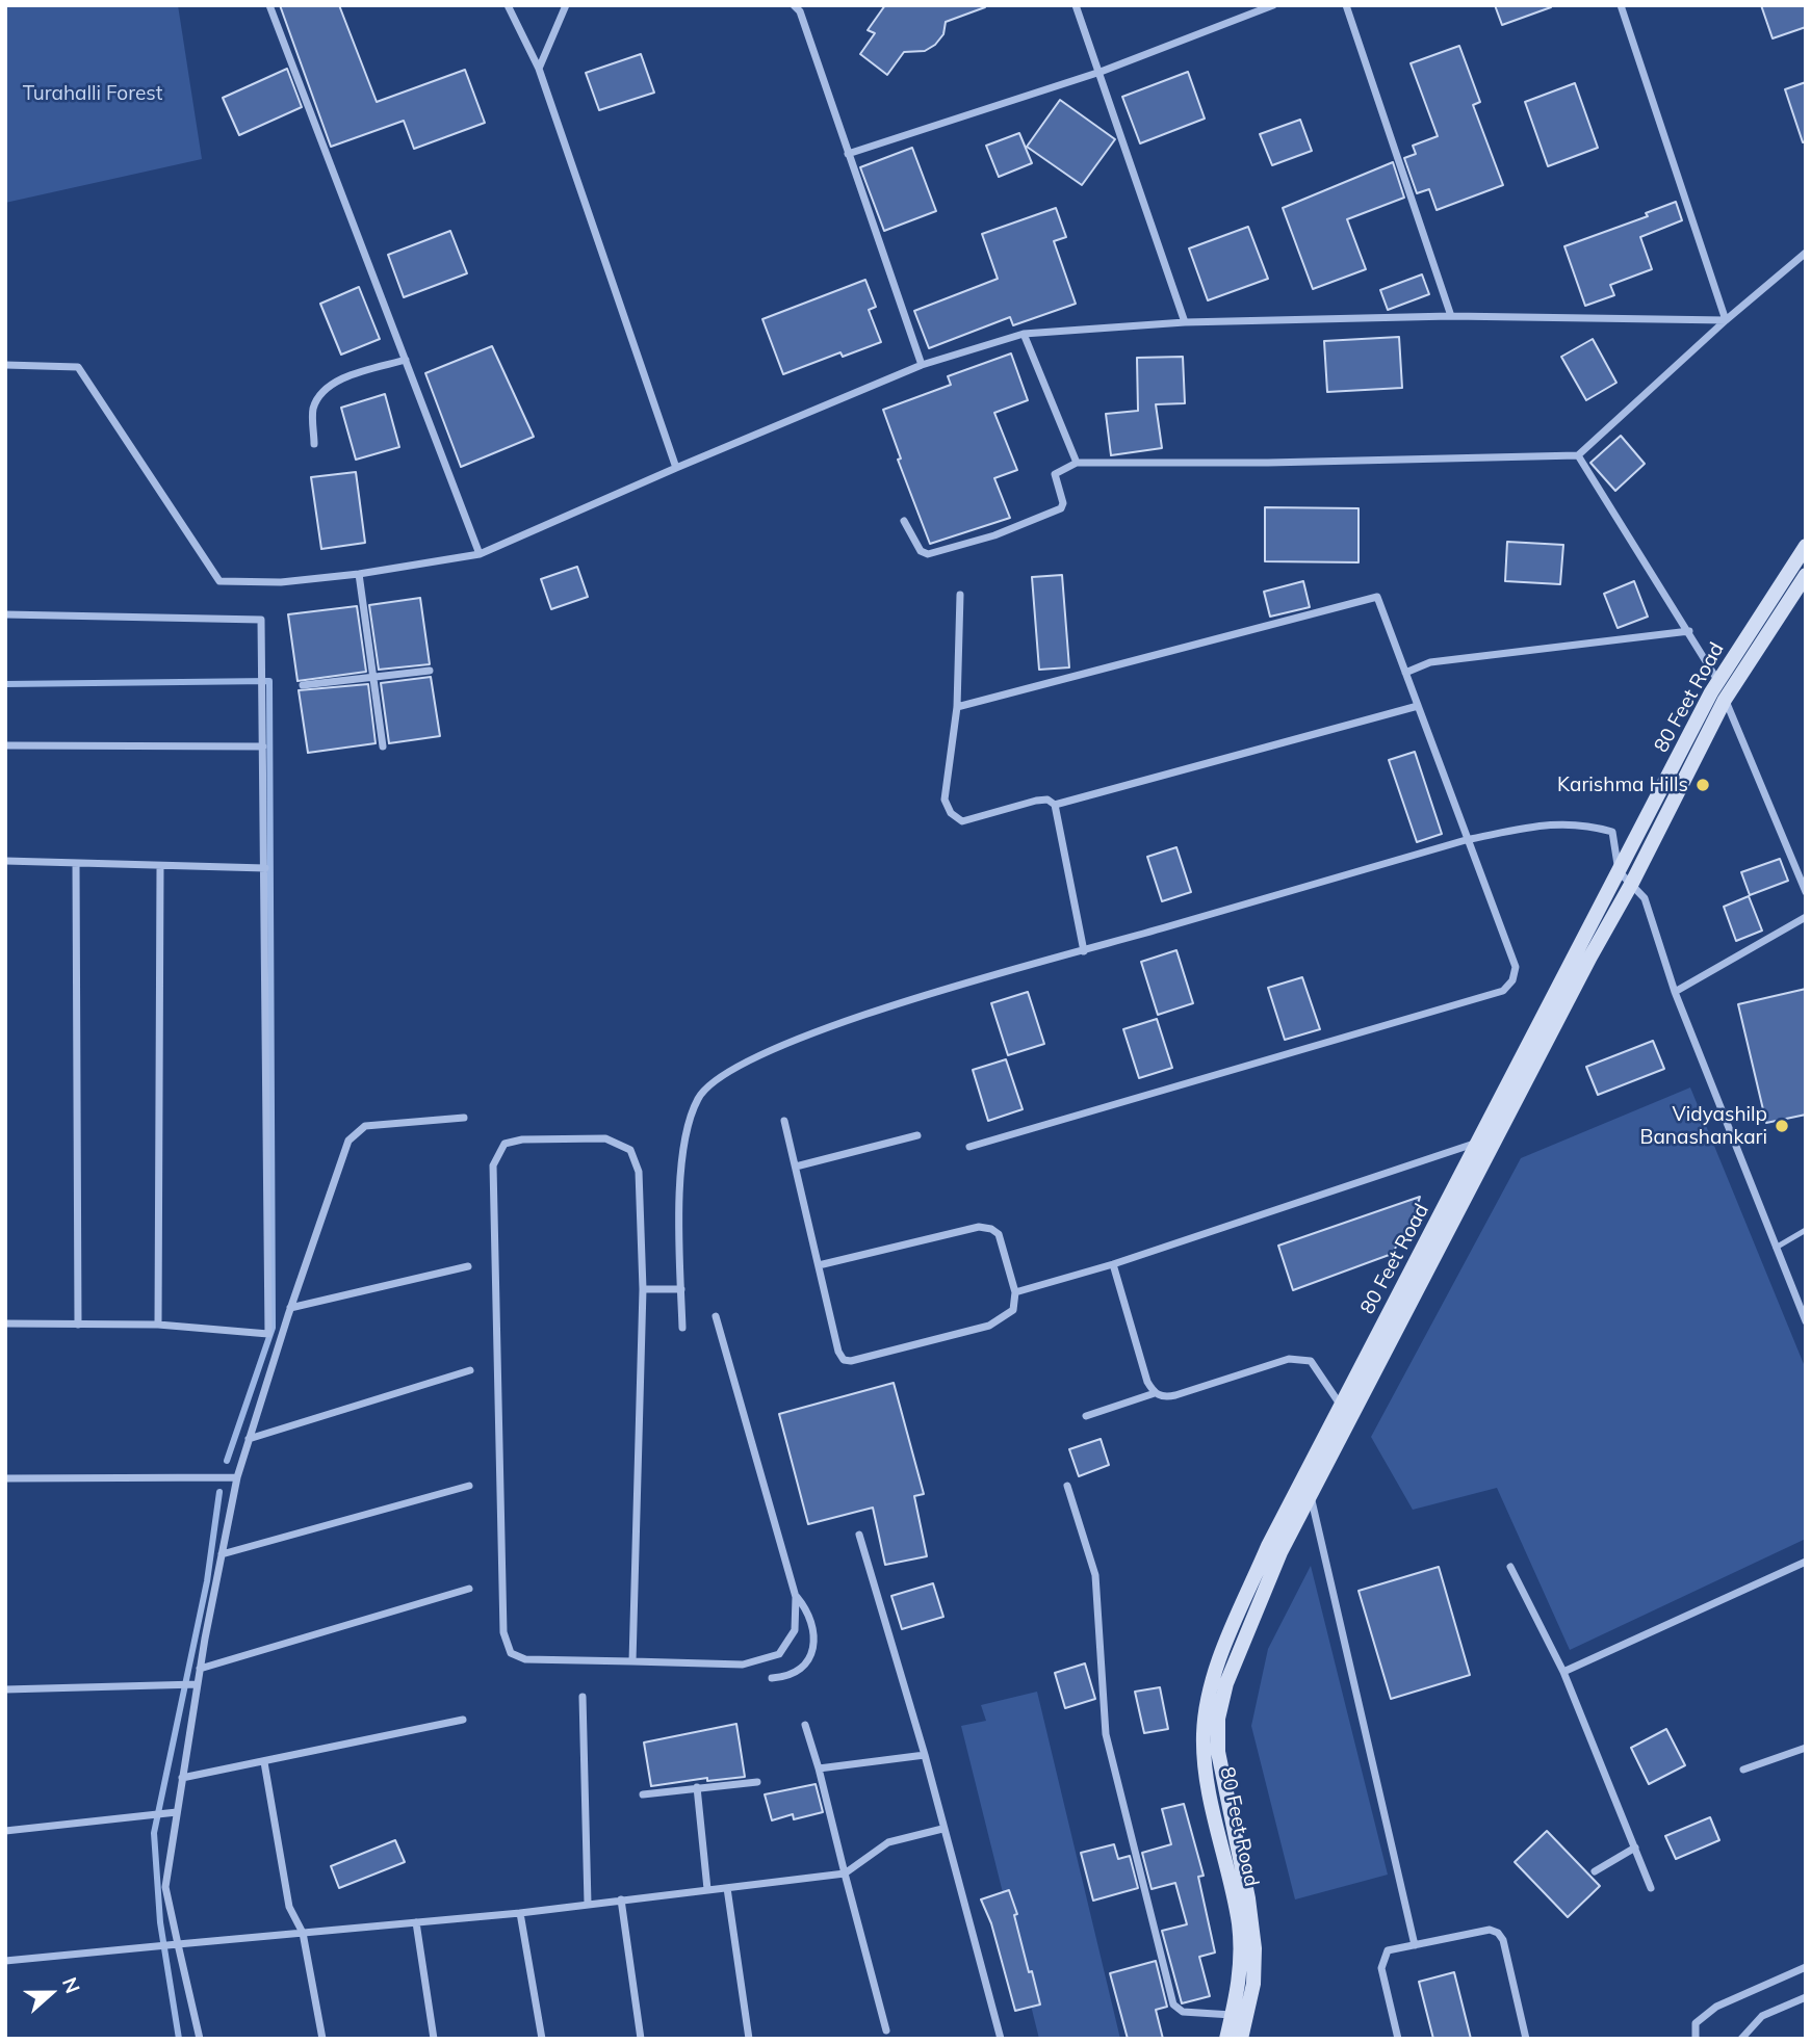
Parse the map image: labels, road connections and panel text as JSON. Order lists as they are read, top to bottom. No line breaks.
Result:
{"streets":{"main road":["80 Feet Road"]},"parks":["Turahalli Forest"],"places":["Karishma Hills","Vidyashilp Banashankari"],"north":"right"}
